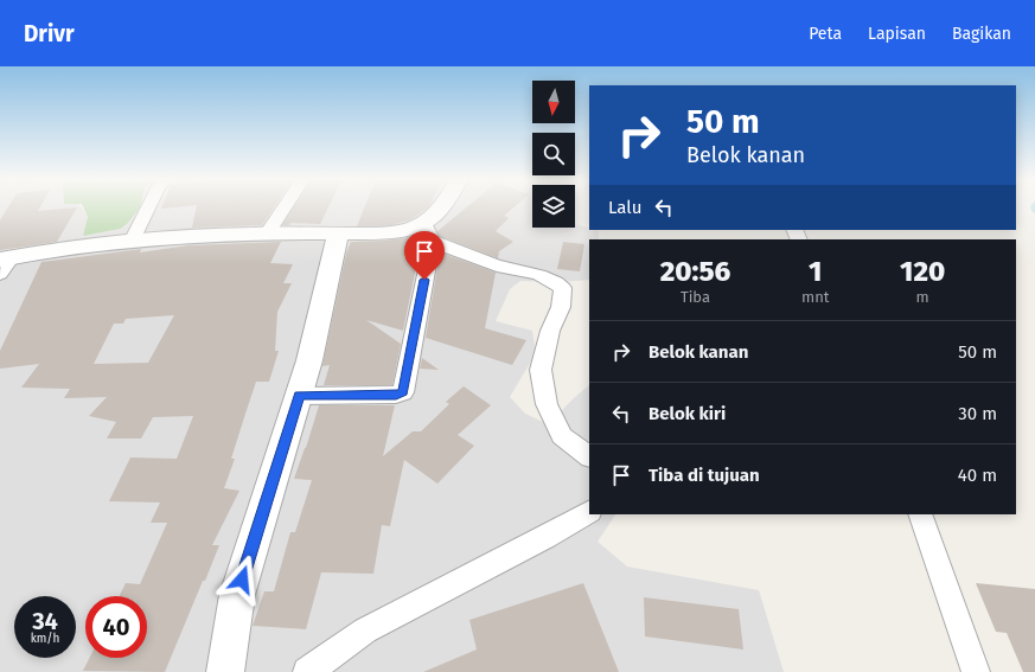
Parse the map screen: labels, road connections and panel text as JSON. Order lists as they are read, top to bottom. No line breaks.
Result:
{"north":"bottom","page":{"header":"Drivr","nav":["Peta","Lapisan","Bagikan"],"turn":["50 m","Belok kanan"],"then":"Lalu","eta":["20:56","Tiba","1","mnt","120","m"],"list":[{"name":"Belok kanan","value":"50 m"},{"name":"Belok kiri","value":"30 m"},{"name":"Tiba di tujuan","value":"40 m"}],"speed":"34 km/h","limit":"40"}}
